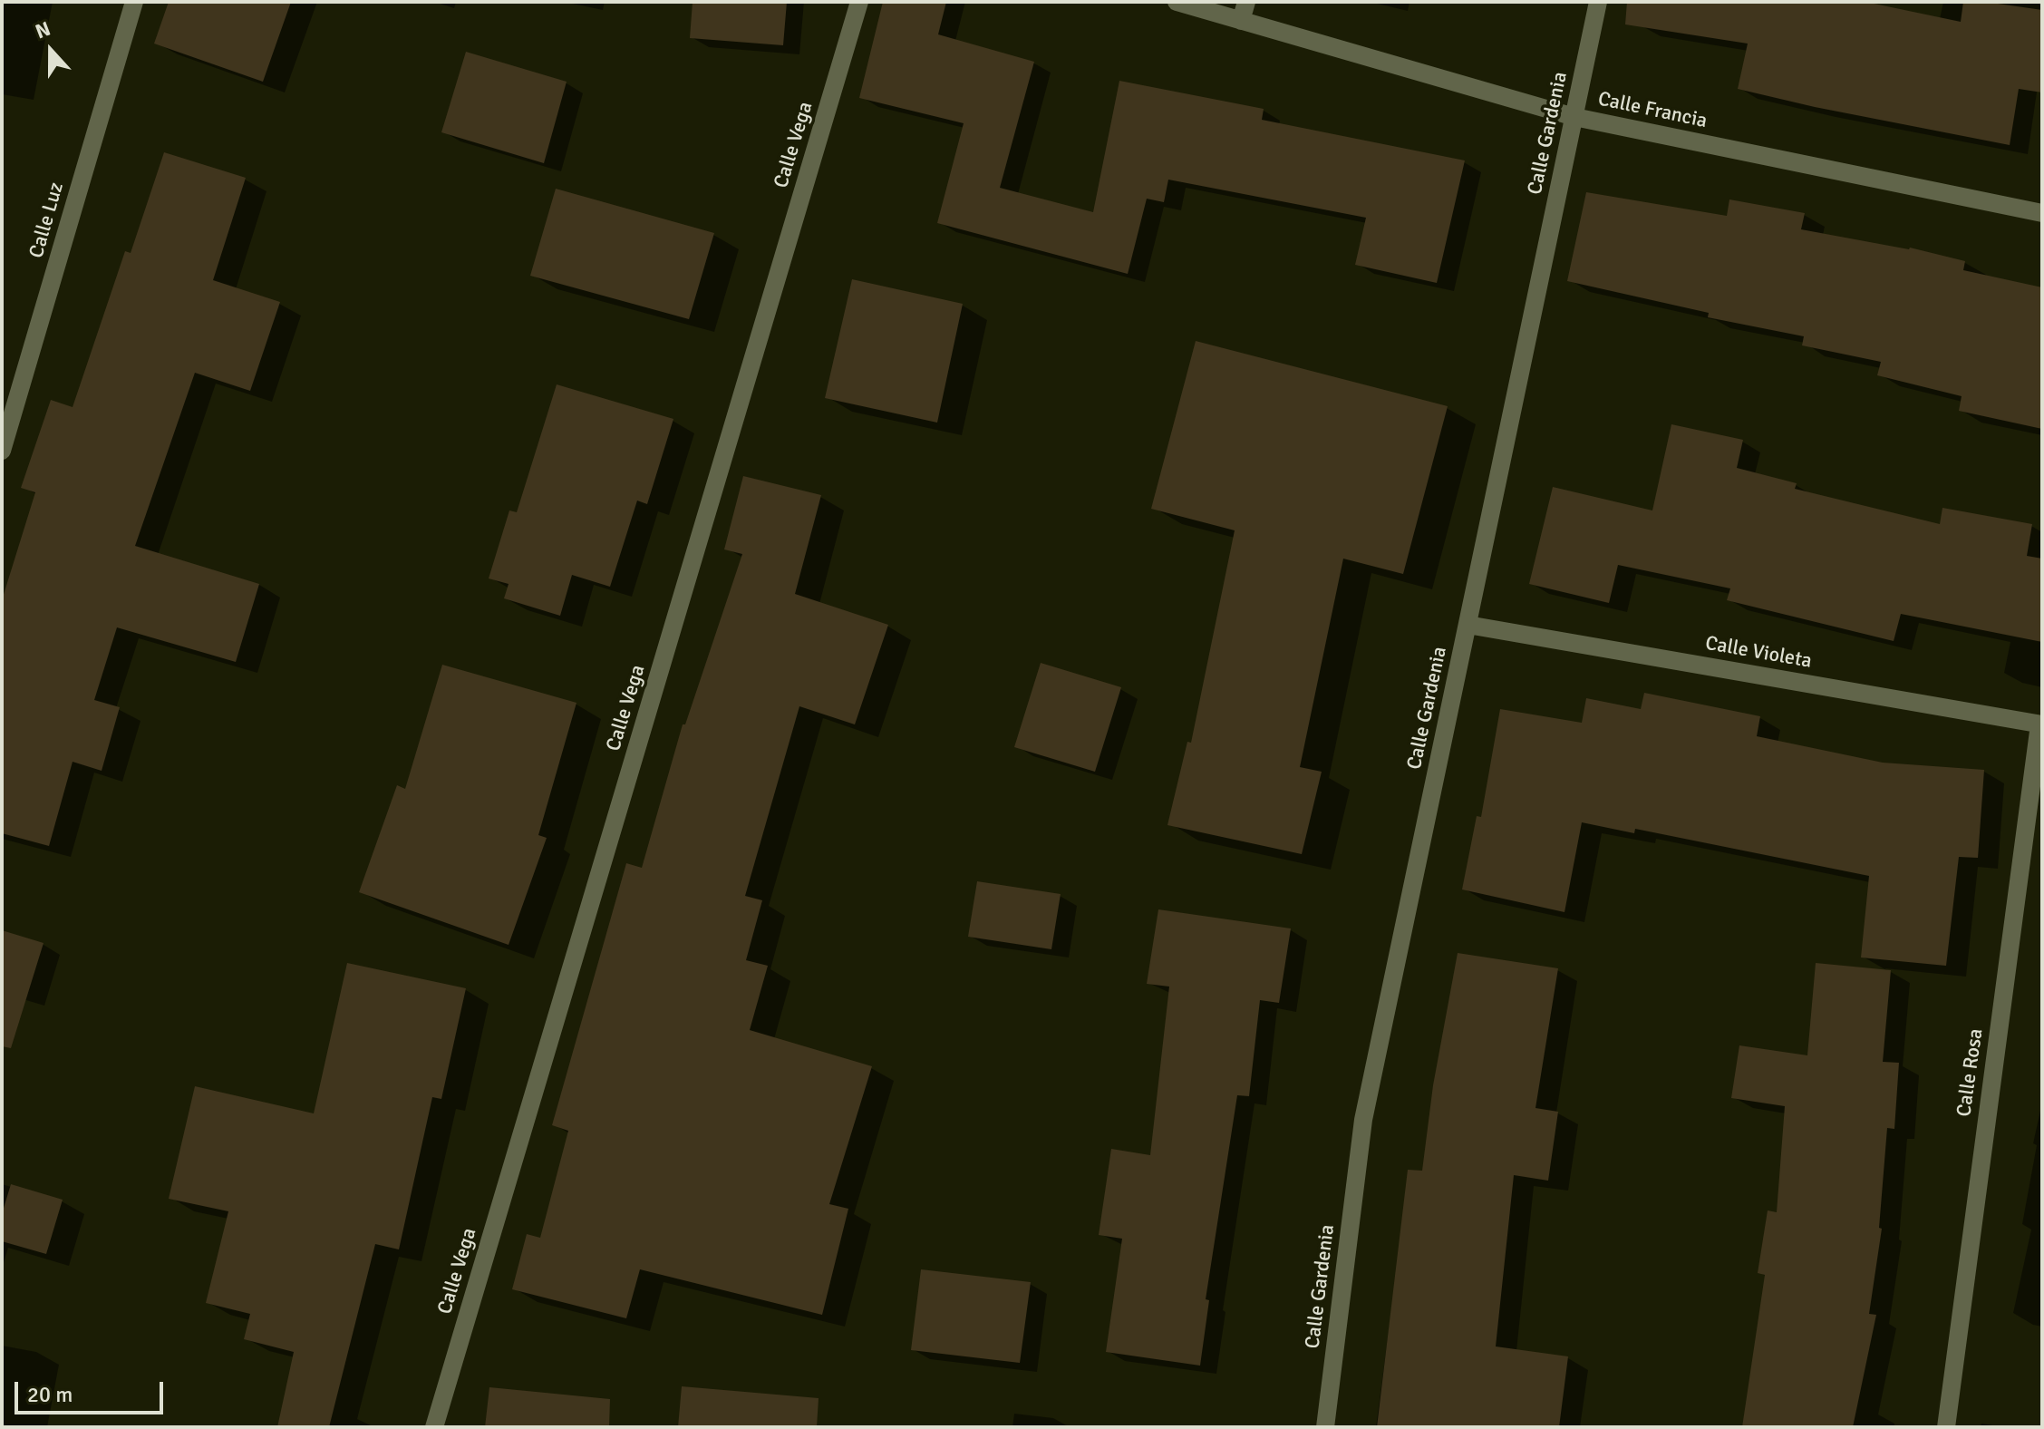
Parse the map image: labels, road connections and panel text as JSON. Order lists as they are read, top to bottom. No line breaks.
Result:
{"streets":{"street":["Calle Francia","Calle Gardenia","Calle Vega","Calle Luz","Calle Violeta","Calle Rosa"]},"crossings":[["Calle Francia","Calle Gardenia"],["Calle Gardenia","Calle Violeta"],["Calle Violeta","Calle Rosa"]],"scale_bar":"20 m","north":"top"}
